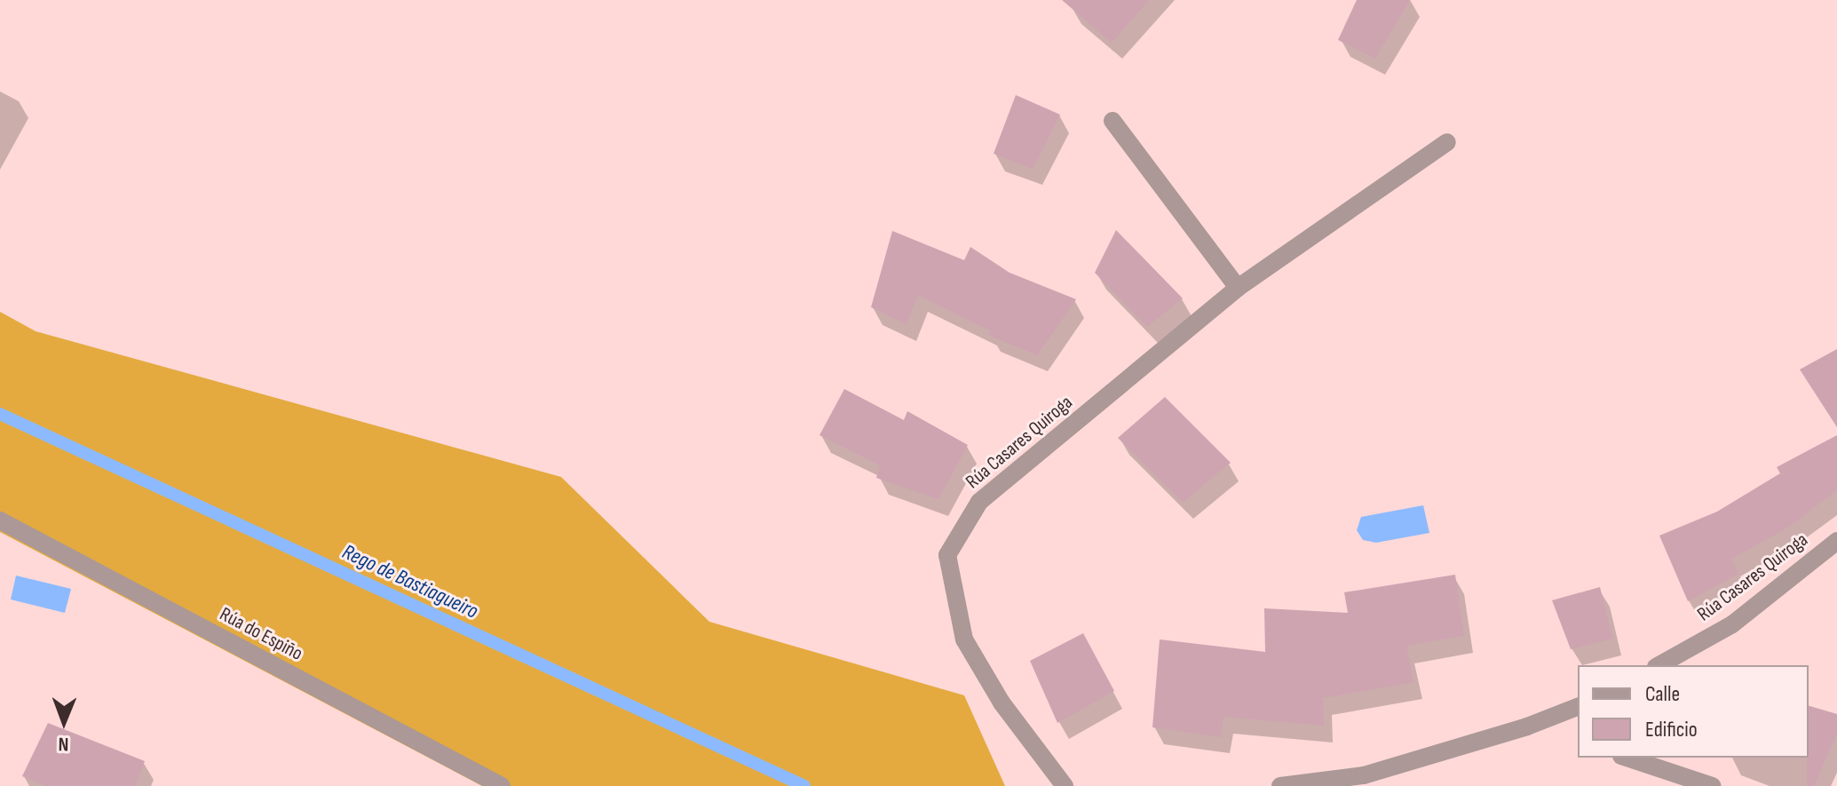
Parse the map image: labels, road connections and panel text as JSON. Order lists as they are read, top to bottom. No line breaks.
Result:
{"streets":{"street":["Rúa Casares Quiroga","Rúa do Espiño"]},"water":["Rego de Bastiagueiro"],"legend":["Calle","Edificio"],"north":"bottom"}
